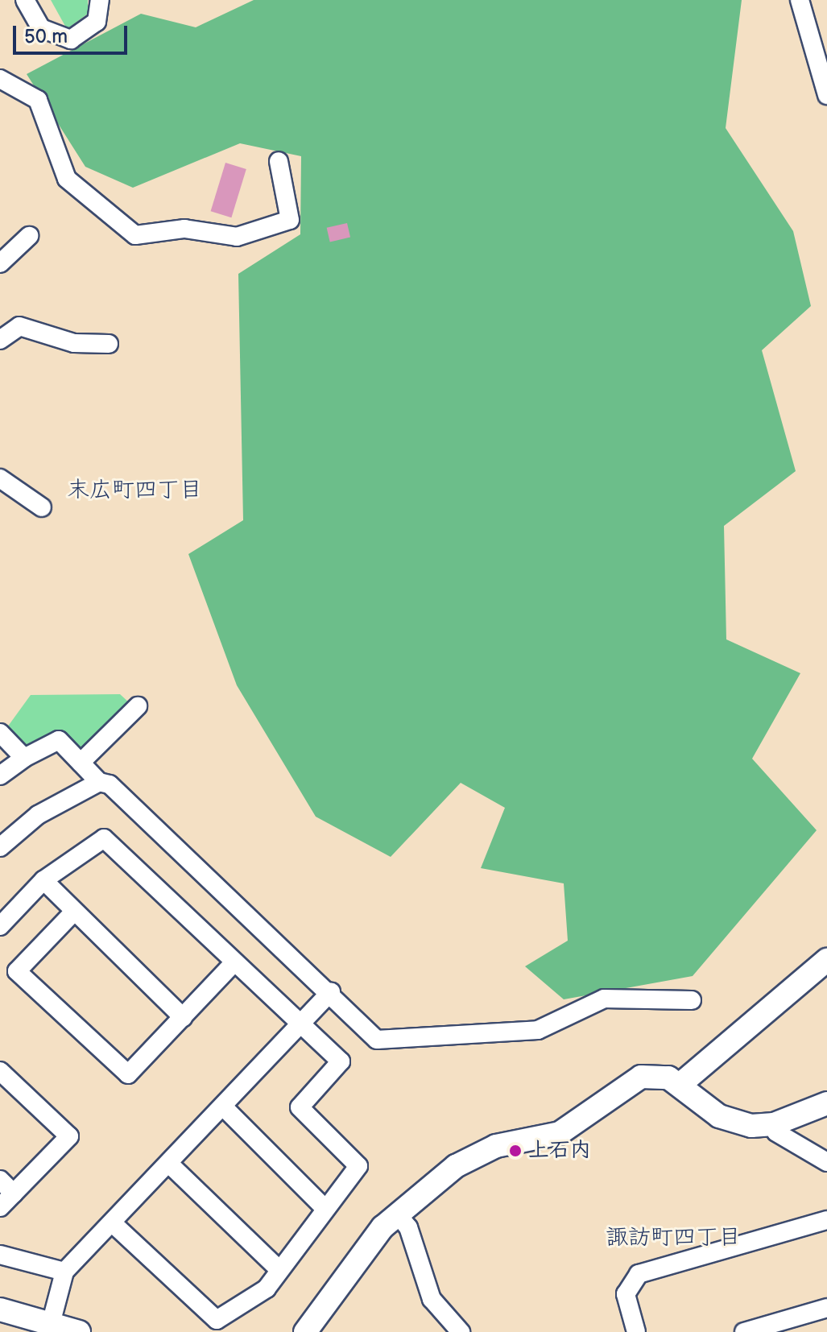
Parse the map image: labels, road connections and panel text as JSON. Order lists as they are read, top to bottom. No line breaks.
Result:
{"districts":["末広町四丁目","諏訪町四丁目"],"places":["上石内"],"scale_bar":"50 m"}
